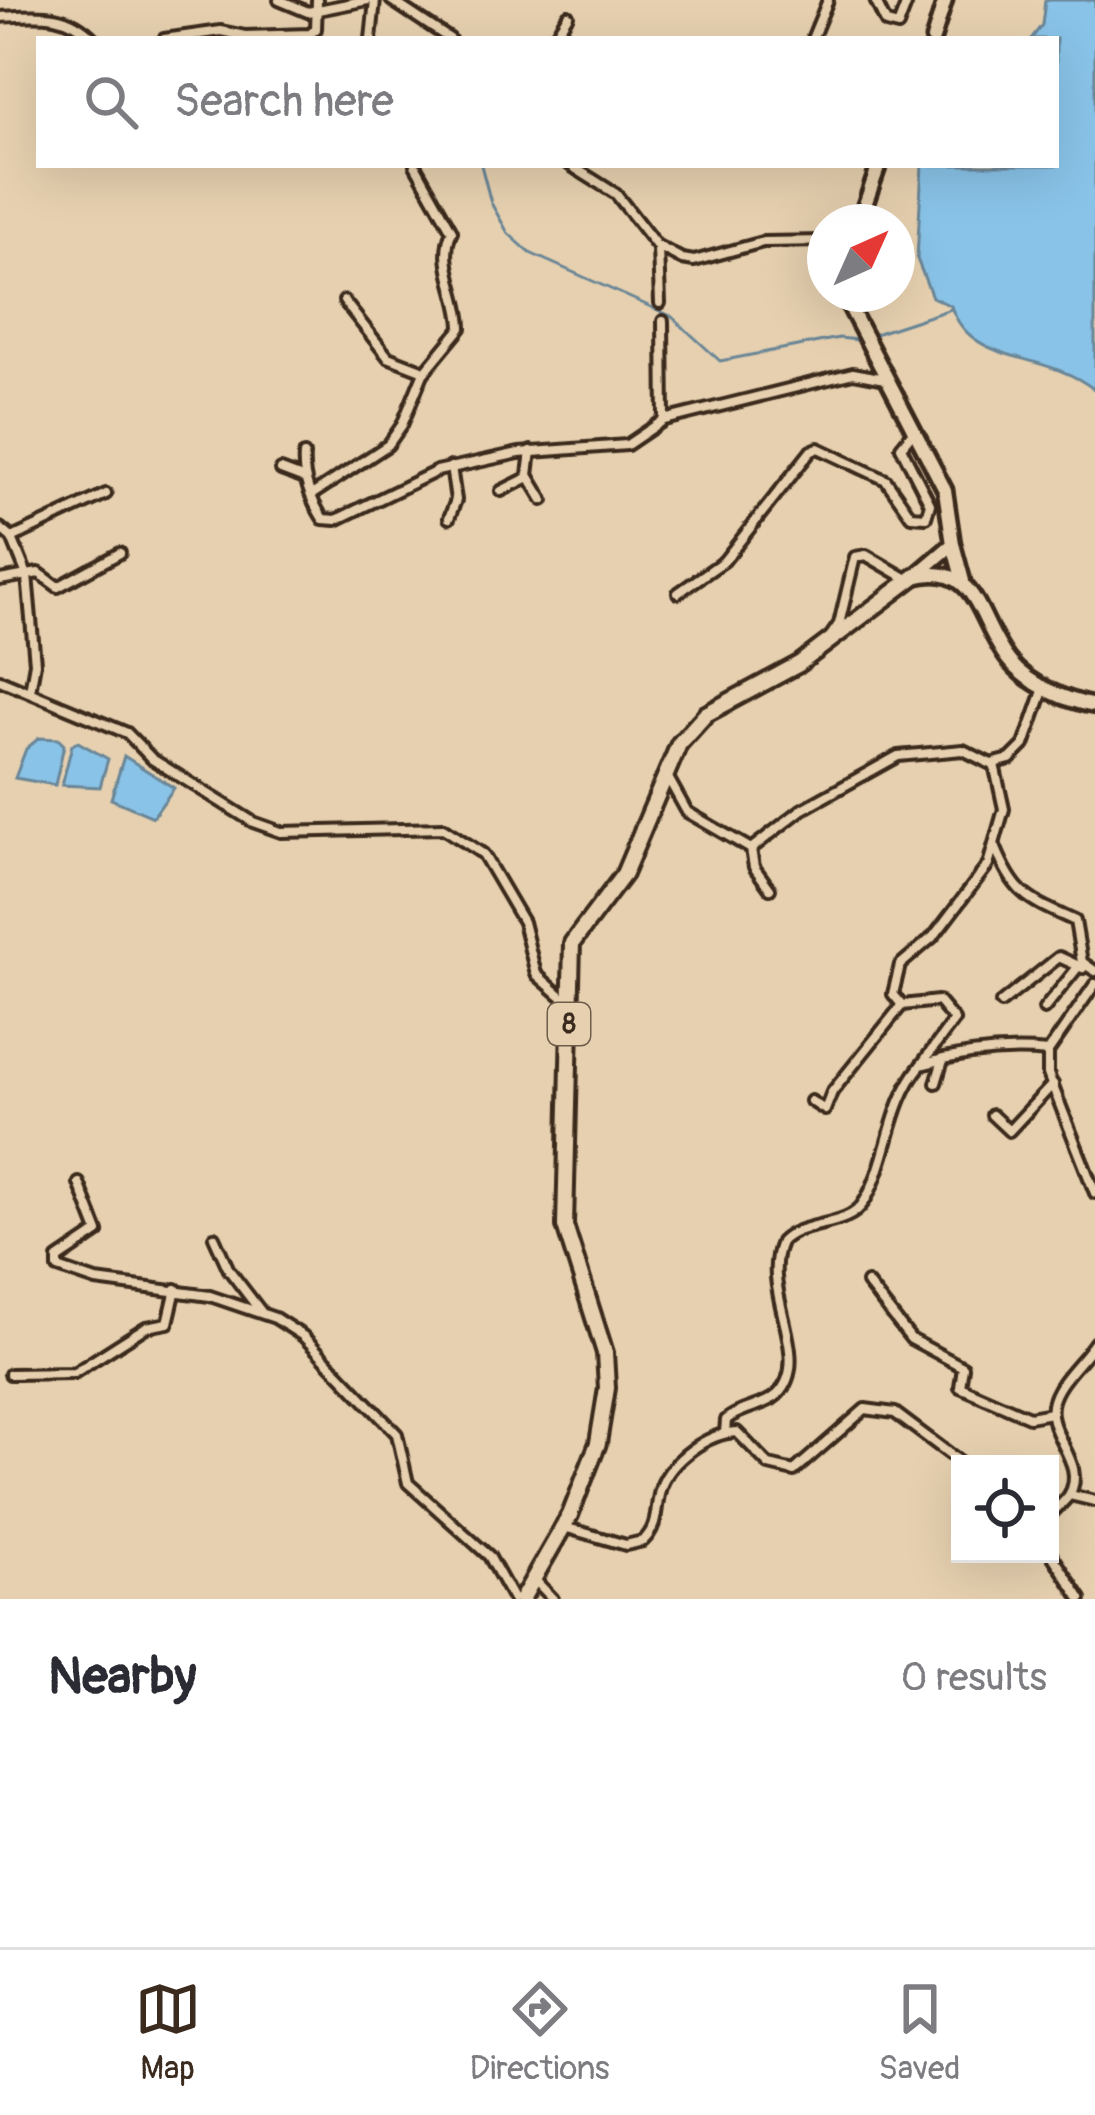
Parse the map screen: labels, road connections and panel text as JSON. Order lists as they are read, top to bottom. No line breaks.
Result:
{"streets":{"main road":["8"]},"north":"top right","page":{"search":"Search here","heading":["Nearby","0 results"],"nav":["Map","Directions","Saved"]}}
